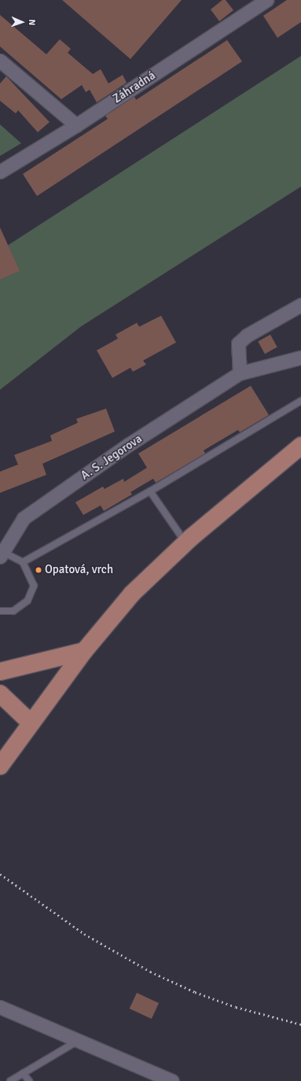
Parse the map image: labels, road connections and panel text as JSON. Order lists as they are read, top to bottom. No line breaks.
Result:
{"streets":{"street":["Záhradná","A. S. Jegorova"]},"places":["Opatová, vrch"],"north":"right"}
